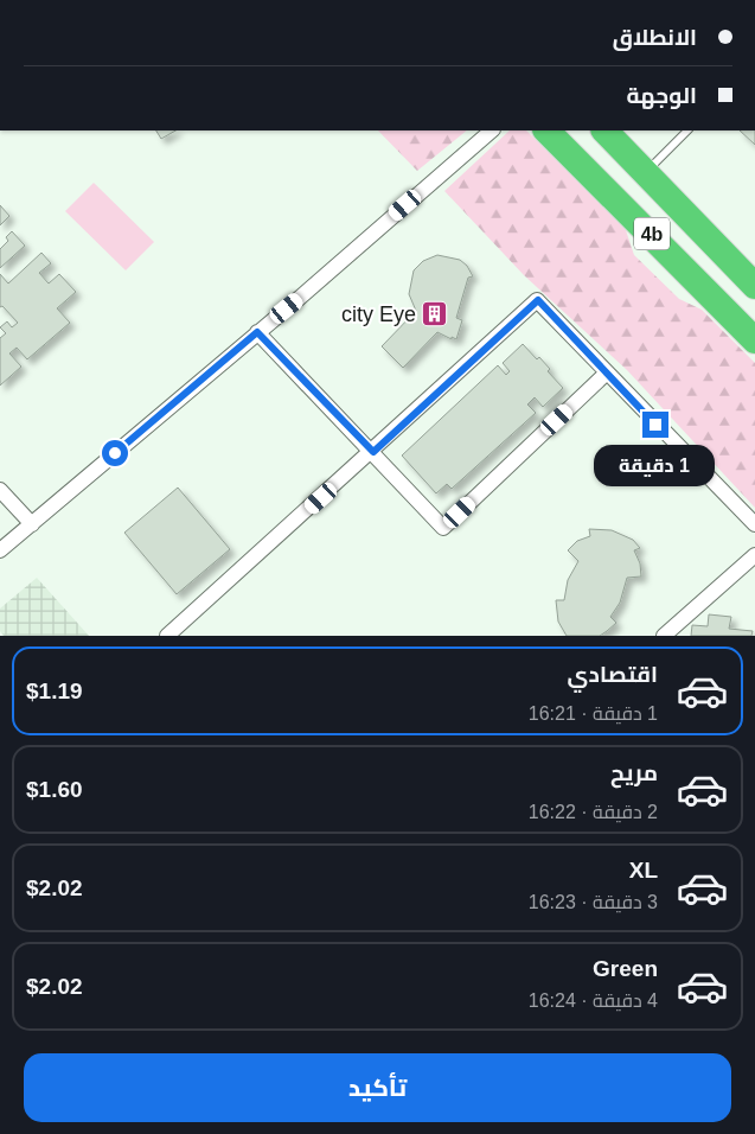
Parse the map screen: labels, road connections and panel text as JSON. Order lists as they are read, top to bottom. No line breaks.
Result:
{"streets":{"highway":["4b"]},"places":{"building":["city Eye"]},"page":{"banner":["الانطلاق","الوجهة"],"bubble":"1 دقيقة","list":[{"name":"اقتصادي","note":"1 دقيقة · 16:21","value":"$1.19"},{"name":"مريح","note":"2 دقيقة · 16:22","value":"$1.60"},{"name":"XL","note":"3 دقيقة · 16:23","value":"$2.02"},{"name":"Green","note":"4 دقيقة · 16:24","value":"$2.02"}],"buttons":"تأكيد"}}
